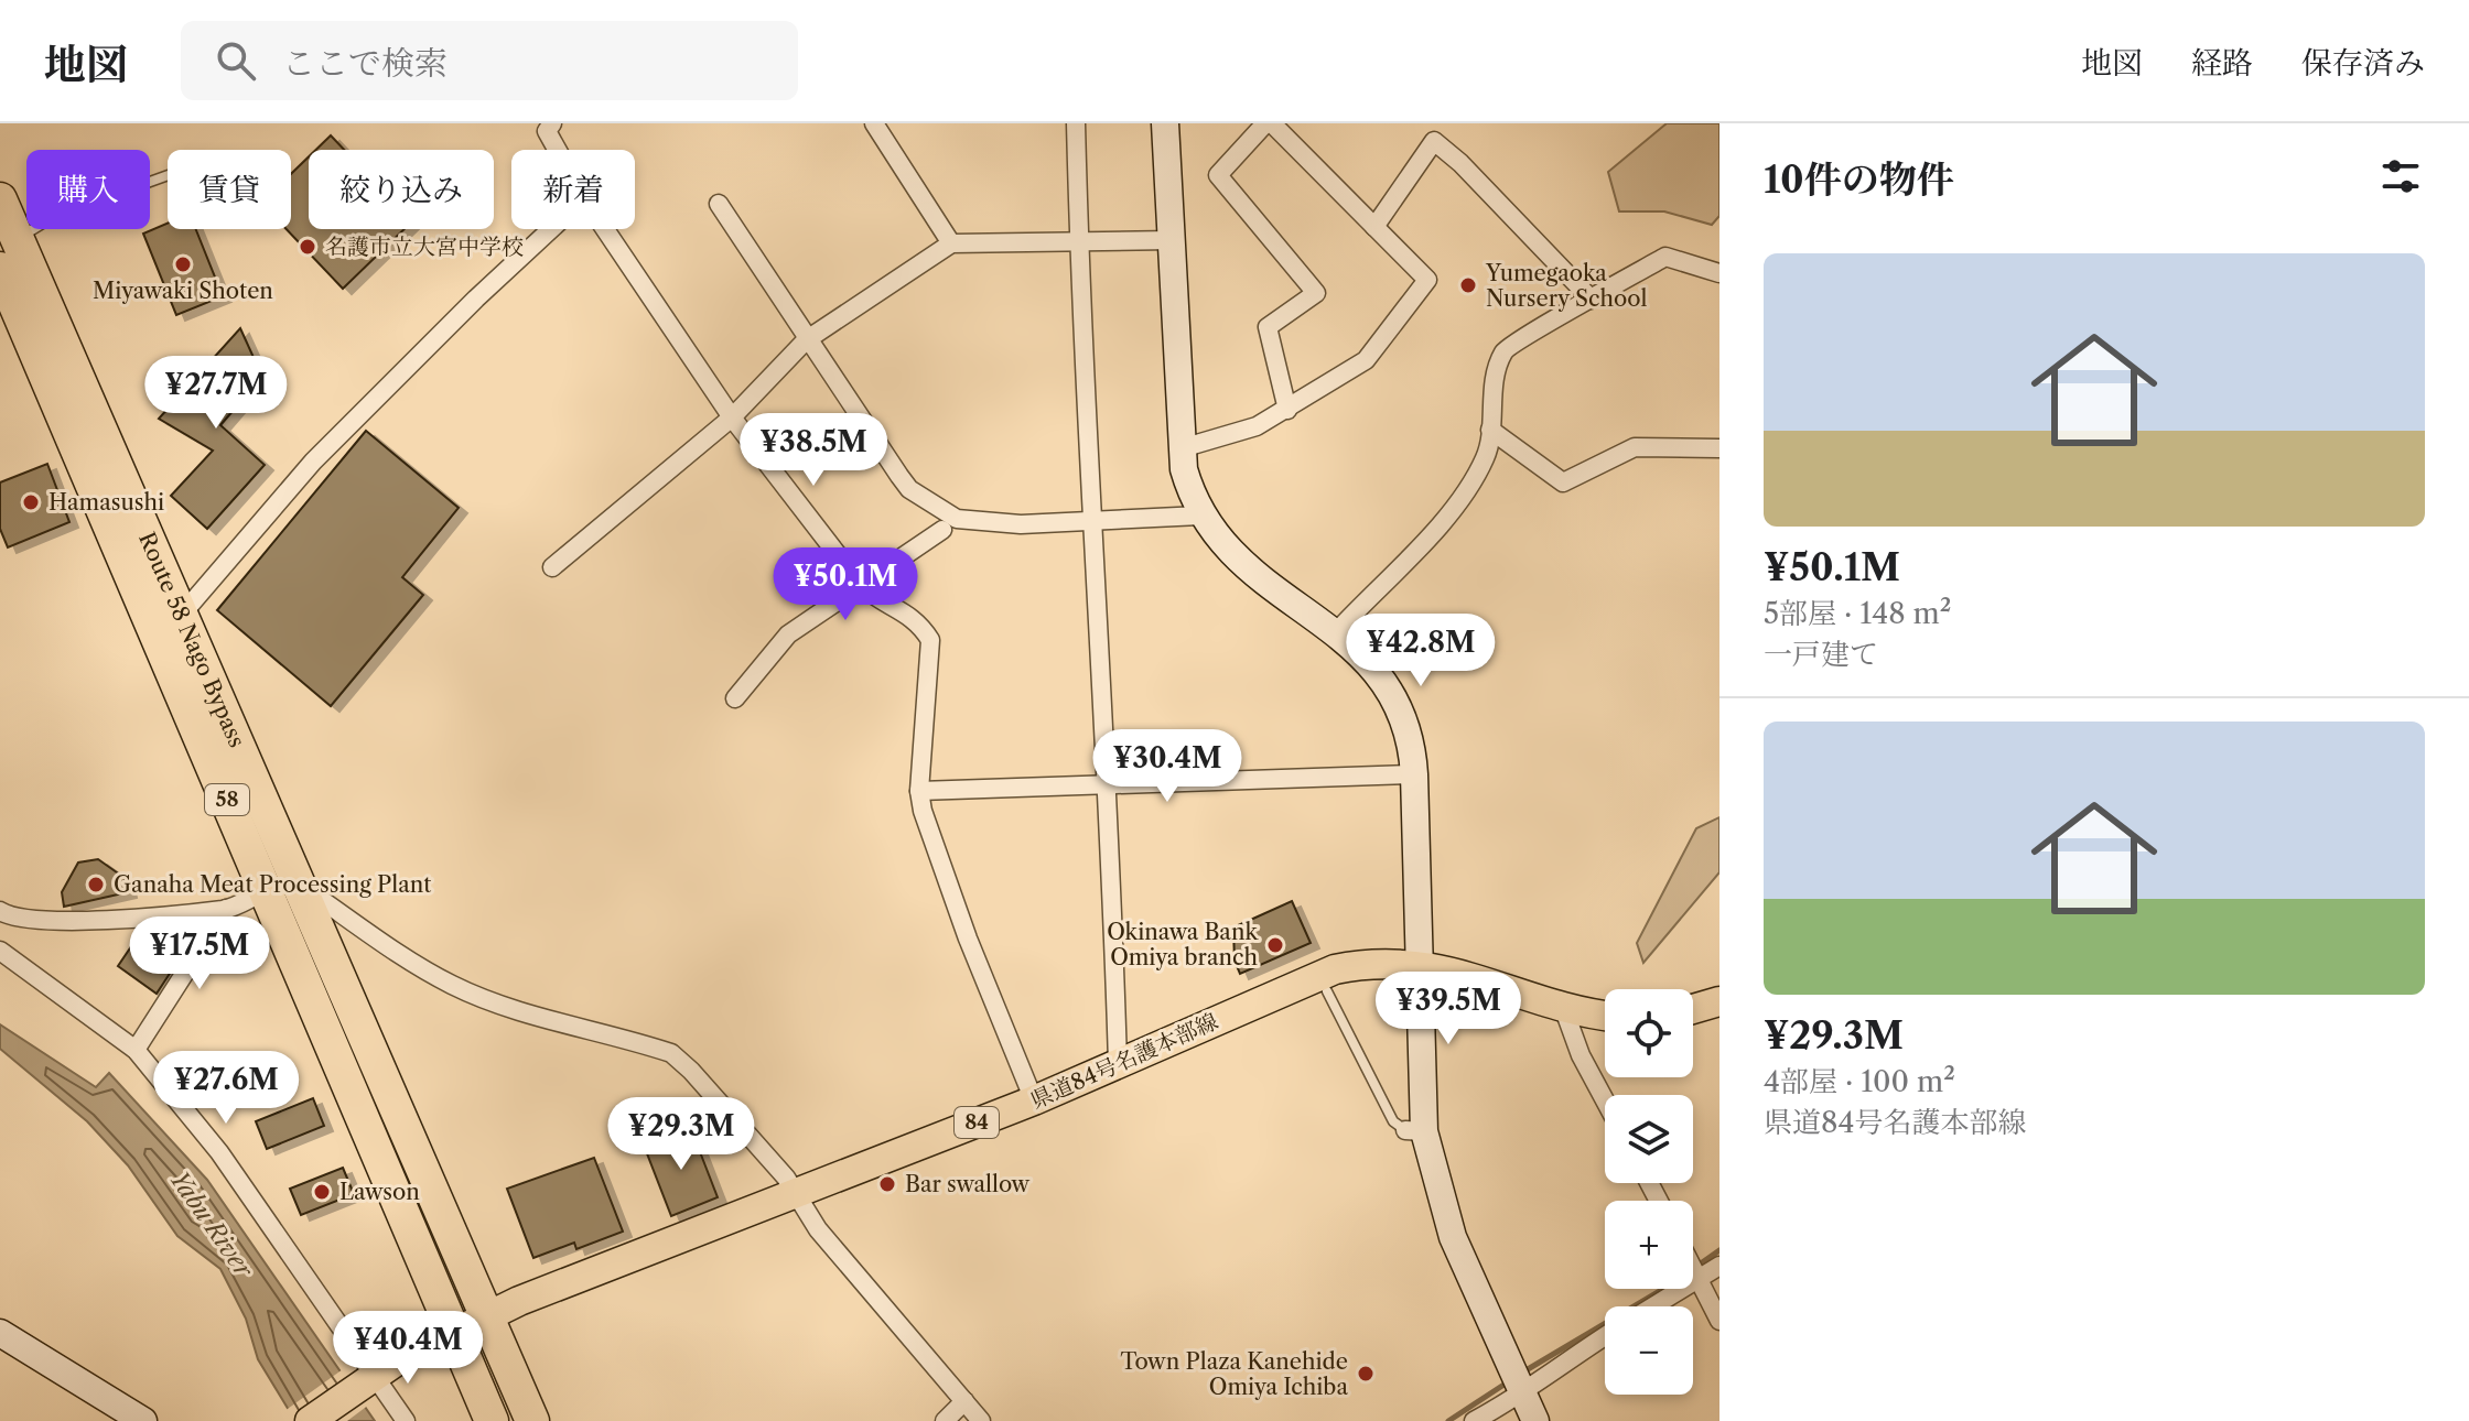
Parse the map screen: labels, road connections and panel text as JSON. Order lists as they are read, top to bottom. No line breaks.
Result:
{"streets":{"highway":["Route 58 Nago Bypass","58"],"main road":["県道84号名護本部線","84"]},"crossings":[["Route 58 Nago Bypass","県道84号名護本部線"]],"water":["Yabu River"],"places":["名護市立大宮中学校","Miyawaki Shoten","Yumegaoka Nursery School","Hamasushi","Ganaha Meat Processing Plant","Okinawa Bank Omiya branch","Bar swallow","Lawson","Town Plaza Kanehide Omiya Ichiba"],"page":{"header":"地図","search":"ここで検索","nav":["地図","経路","保存済み"],"heading":"10件の物件","chip":["購入","賃貸","絞り込み","新着"],"list":[{"name":"¥50.1M","note":"5部屋 · 148 m² · 一戸建て"},{"name":"¥29.3M","note":"4部屋 · 100 m² · 県道84号名護本部線"}],"price":["¥27.7M","¥38.5M","¥50.1M","¥42.8M","¥30.4M","¥17.5M","¥39.5M","¥27.6M","¥29.3M","¥40.4M"],"map_buttons":["+","−"]}}
